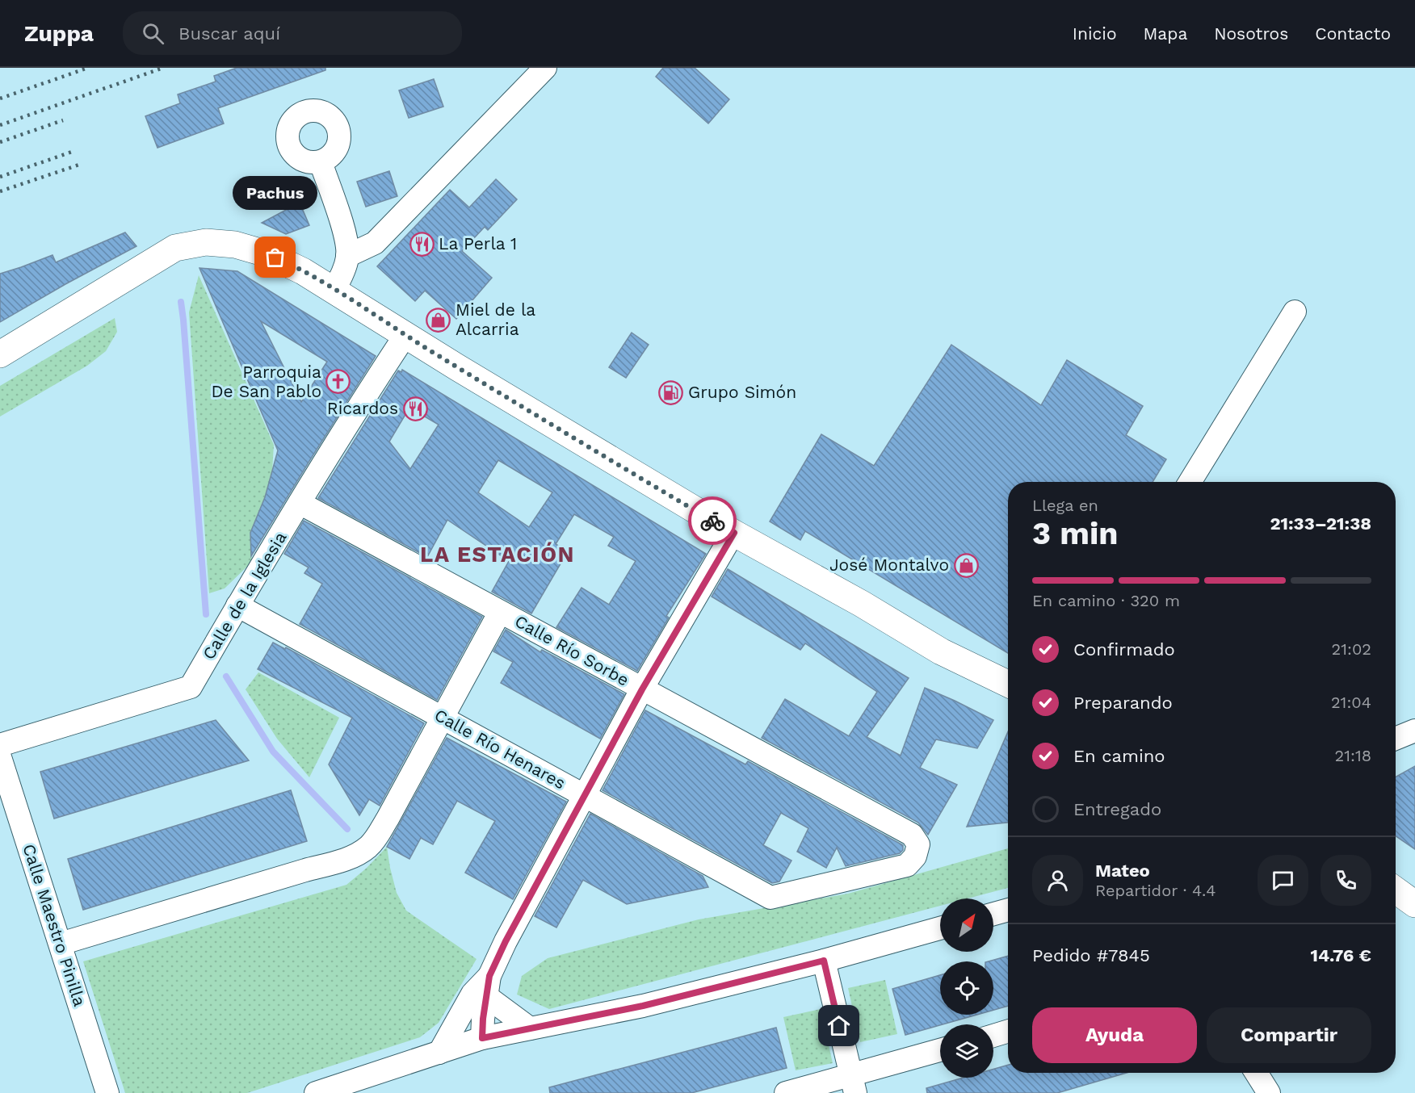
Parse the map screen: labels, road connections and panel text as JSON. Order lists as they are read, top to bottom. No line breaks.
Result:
{"streets":{"street":["Calle de la Iglesia","Calle Río Sorbe","Calle Río Henares","Calle Maestro Pinilla"]},"crossings":[["Calle de la Iglesia","Calle Río Sorbe"],["Calle de la Iglesia","Calle Río Henares"],["Calle Río Sorbe","Calle Río Henares"]],"districts":["LA ESTACIÓN"],"places":{"restaurant":["La Perla 1","Ricardos"],"other":["Pachus"],"shop":["Miel de la Alcarria","José Montalvo"],"church":["Parroquia De San Pablo"],"fuel station":["Grupo Simón"]},"north":"top right","page":{"header":"Zuppa","search":"Buscar aquí","nav":["Inicio","Mapa","Nosotros","Contacto"],"bubble":"Pachus","heading":["3 min","Llega en","21:33–21:38"],"panel":["Mateo","Repartidor · 4.4","Pedido #7845","14.76 €"],"bar":"En camino · 320 m","list":[["Confirmado","21:02"],["Preparando","21:04"],["En camino","21:18"],"Entregado"],"buttons":["Ayuda","Compartir"]}}
